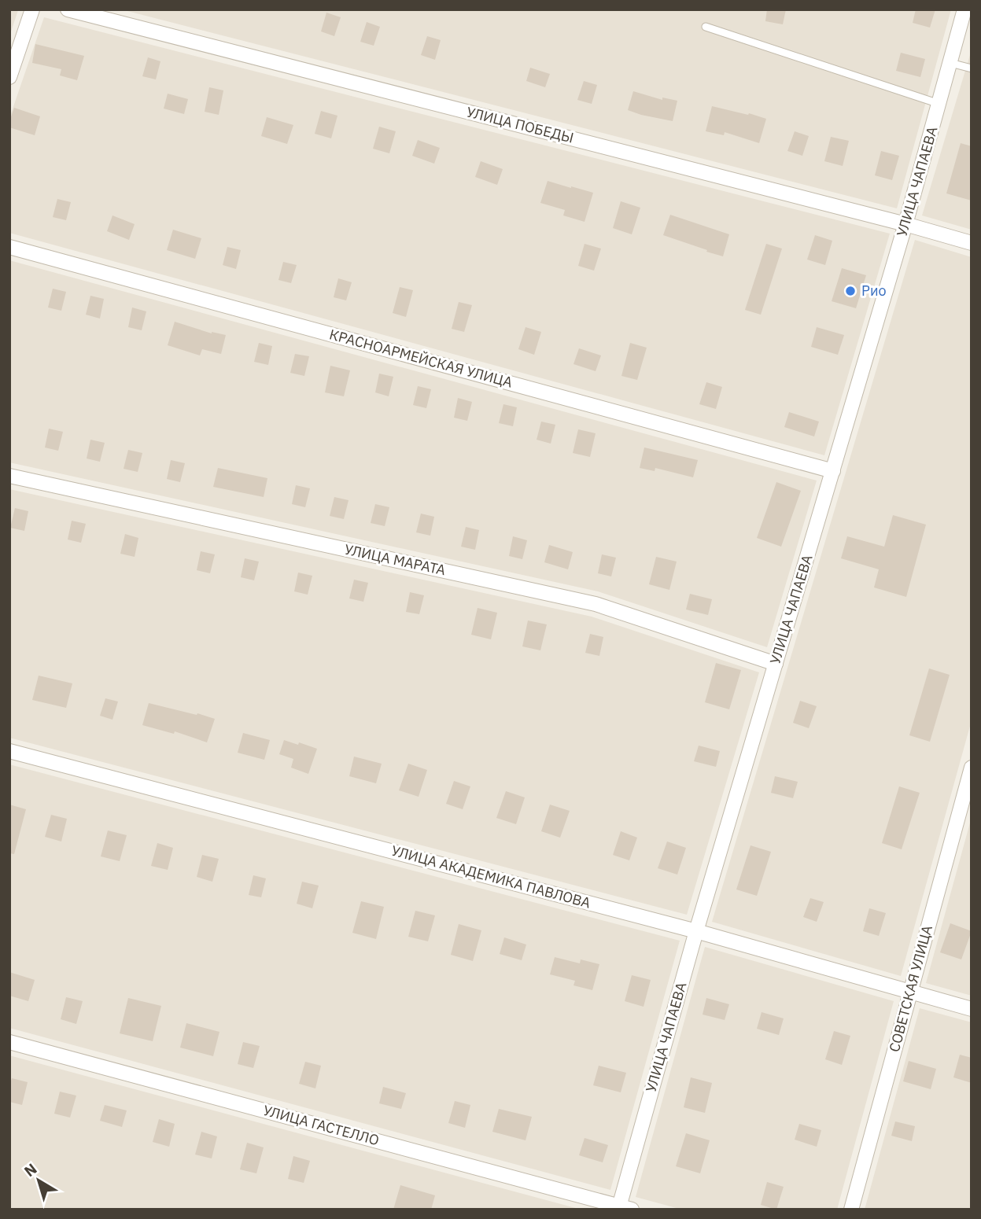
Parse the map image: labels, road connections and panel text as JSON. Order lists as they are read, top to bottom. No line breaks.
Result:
{"streets":{"street":["УЛИЦА ПОБЕДЫ","УЛИЦА ЧАПАЕВА","КРАСНОАРМЕЙСКАЯ УЛИЦА","УЛИЦА МАРАТА","УЛИЦА АКАДЕМИКА ПАВЛОВА","СОВЕТСКАЯ УЛИЦА","УЛИЦА ГАСТЕЛЛО"]},"crossings":[["УЛИЦА ПОБЕДЫ","УЛИЦА ЧАПАЕВА"],["УЛИЦА ЧАПАЕВА","КРАСНОАРМЕЙСКАЯ УЛИЦА"],["УЛИЦА ЧАПАЕВА","УЛИЦА МАРАТА"],["УЛИЦА ЧАПАЕВА","УЛИЦА АКАДЕМИКА ПАВЛОВА"],["УЛИЦА ЧАПАЕВА","УЛИЦА ГАСТЕЛЛО"],["УЛИЦА АКАДЕМИКА ПАВЛОВА","СОВЕТСКАЯ УЛИЦА"]],"places":["Рио"],"north":"top left"}
